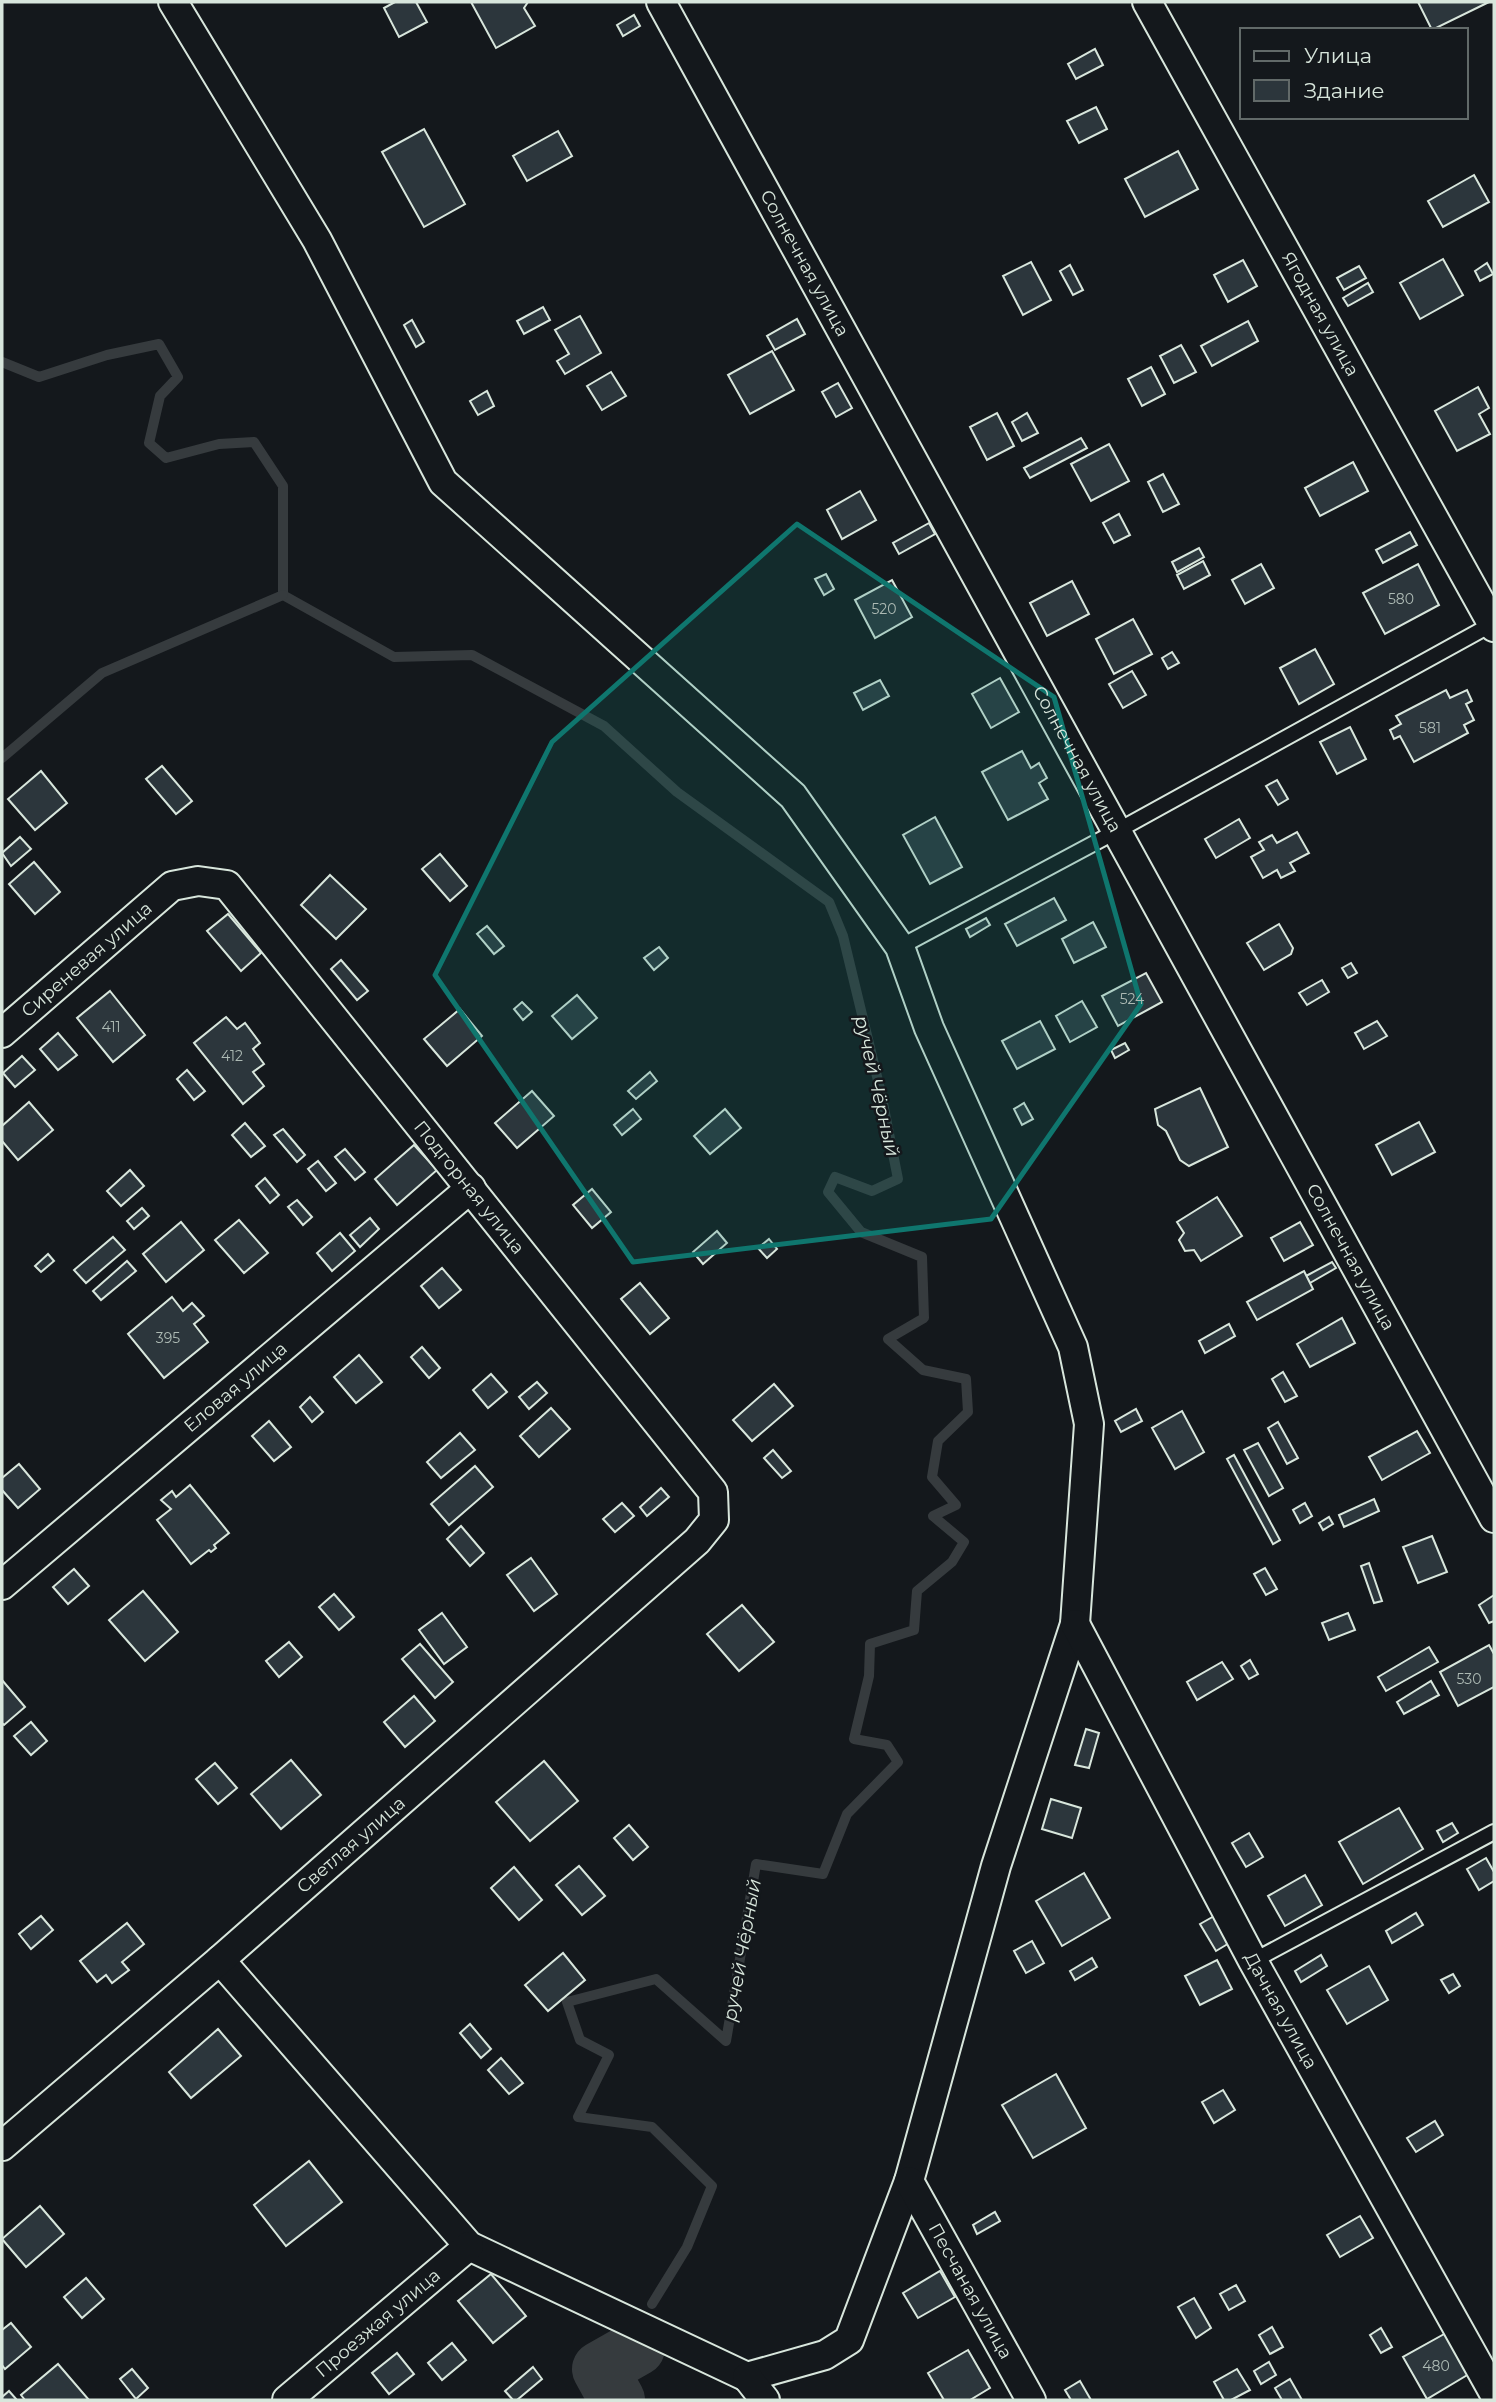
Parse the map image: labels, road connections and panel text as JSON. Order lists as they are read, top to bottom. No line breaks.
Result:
{"streets":{"street":["Солнечная улица","Ягодная улица","Сиреневая улица","Подгорная улица","Еловая улица","Светлая улица","Дачная улица","Песчаная улица","Проезжая улица"]},"crossings":[["Сиреневая улица","Подгорная улица"],["Подгорная улица","Еловая улица"],["Подгорная улица","Светлая улица"]],"water":["ручей Чёрный"],"house_numbers":["580","520","581","524","411","412","395","530","480"],"legend":["Улица","Здание"]}
